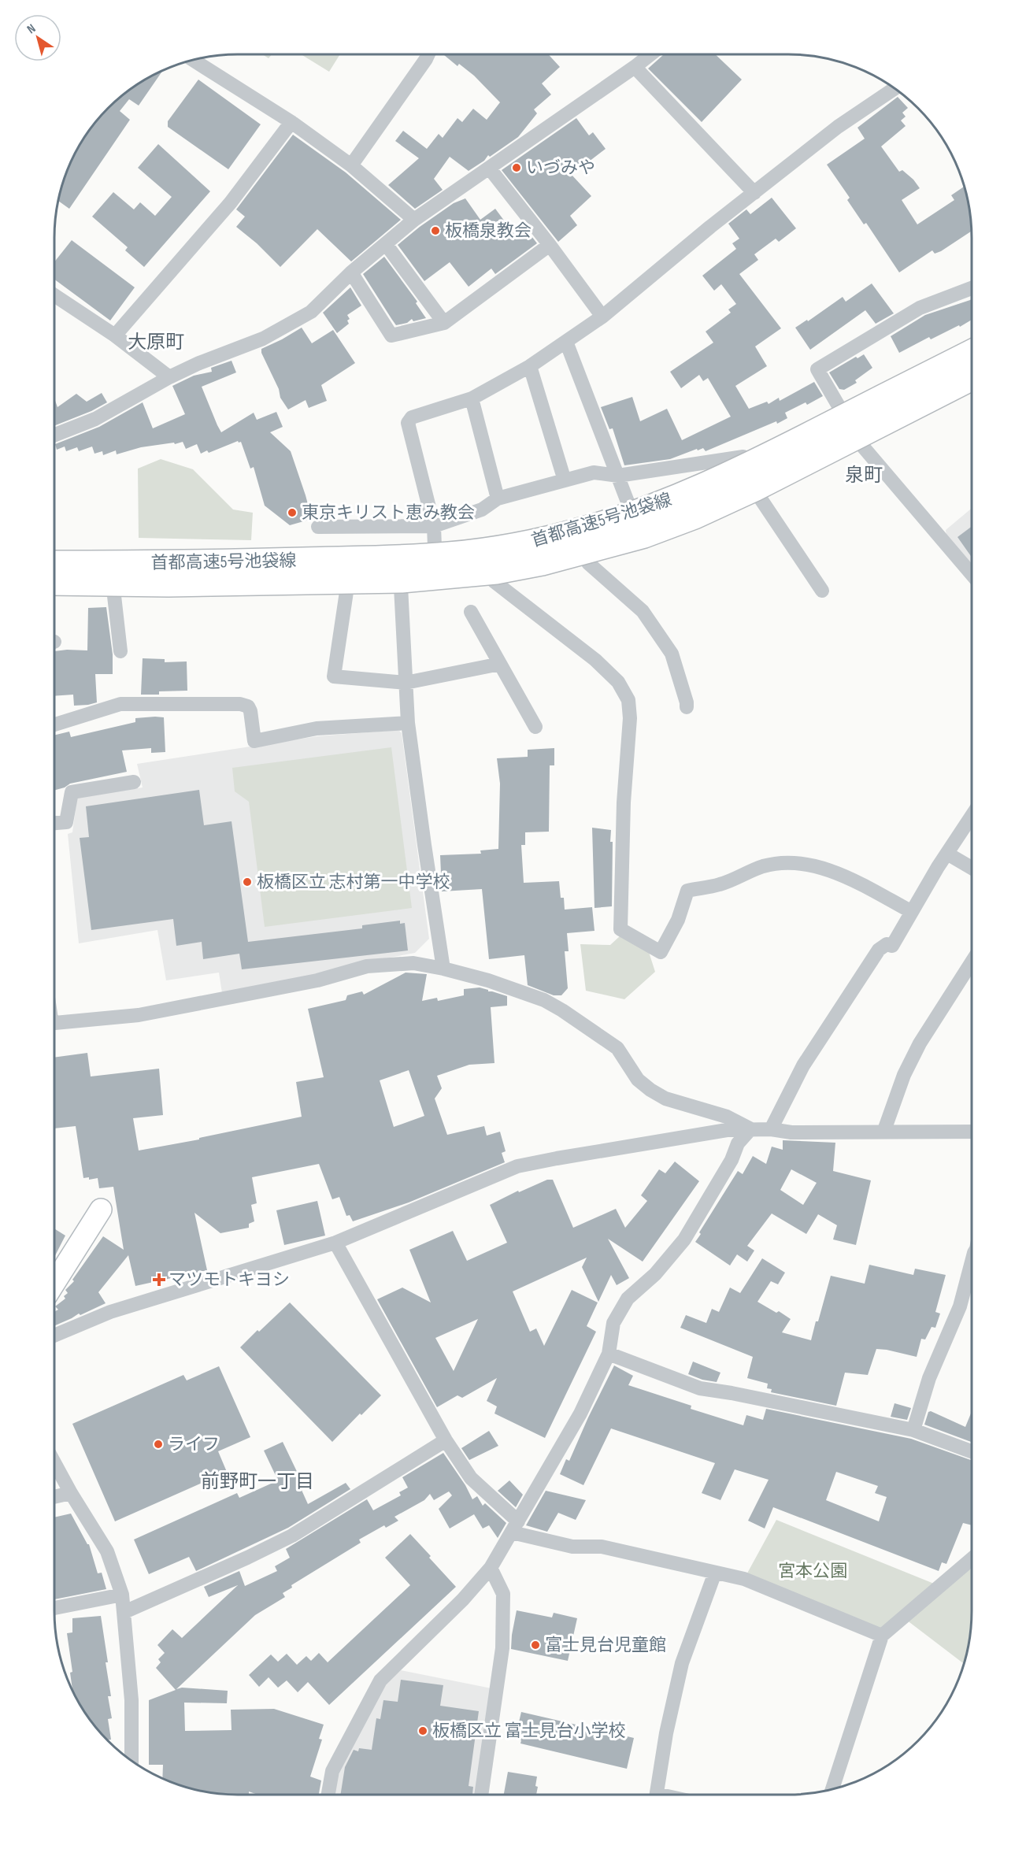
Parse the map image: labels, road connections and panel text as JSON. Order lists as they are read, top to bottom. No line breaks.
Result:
{"streets":{"highway":["首都高速5号池袋線"]},"districts":["大原町","泉町","前野町一丁目"],"parks":["宮本公園"],"places":{"other":["いづみや","板橋泉教会","東京キリスト恵み教会","板橋区立 志村第一中学校","ライフ","富士見台児童館","板橋区立 富士見台小学校"],"health":["マツモトキヨシ"]},"north":"top left"}
